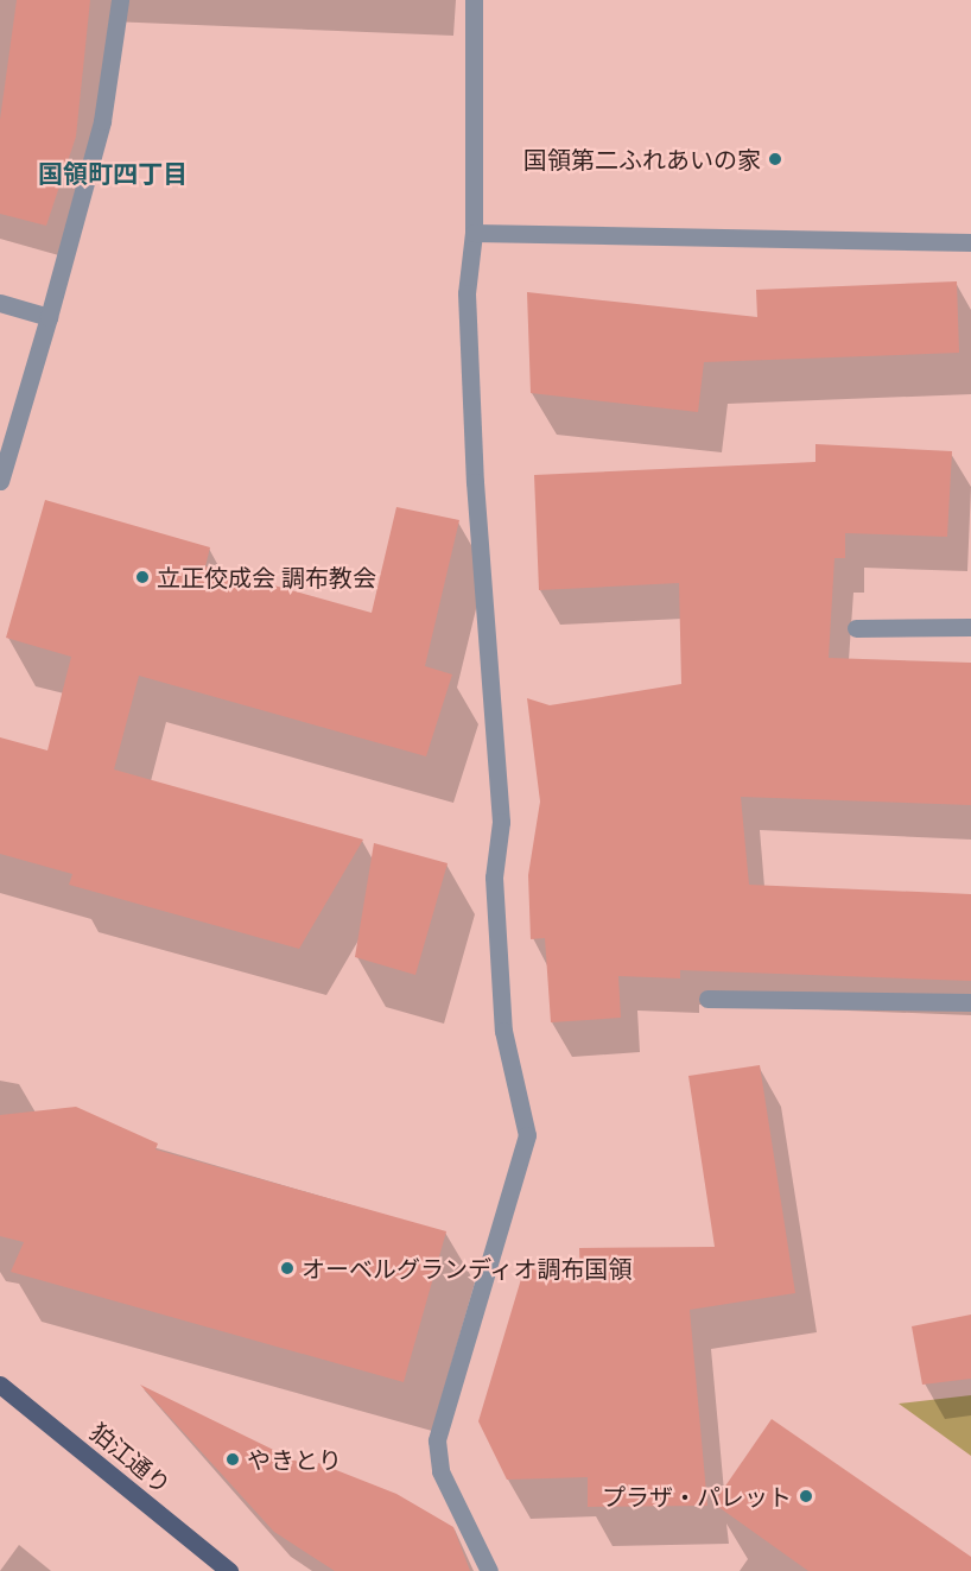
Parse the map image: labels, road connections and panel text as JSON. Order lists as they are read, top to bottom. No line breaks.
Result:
{"streets":{"main road":["狛江通り"]},"districts":["国領町四丁目"],"places":["国領第二ふれあいの家","立正佼成会 調布教会","オーベルグランディオ調布国領","やきとり","プラザ・パレット"]}
